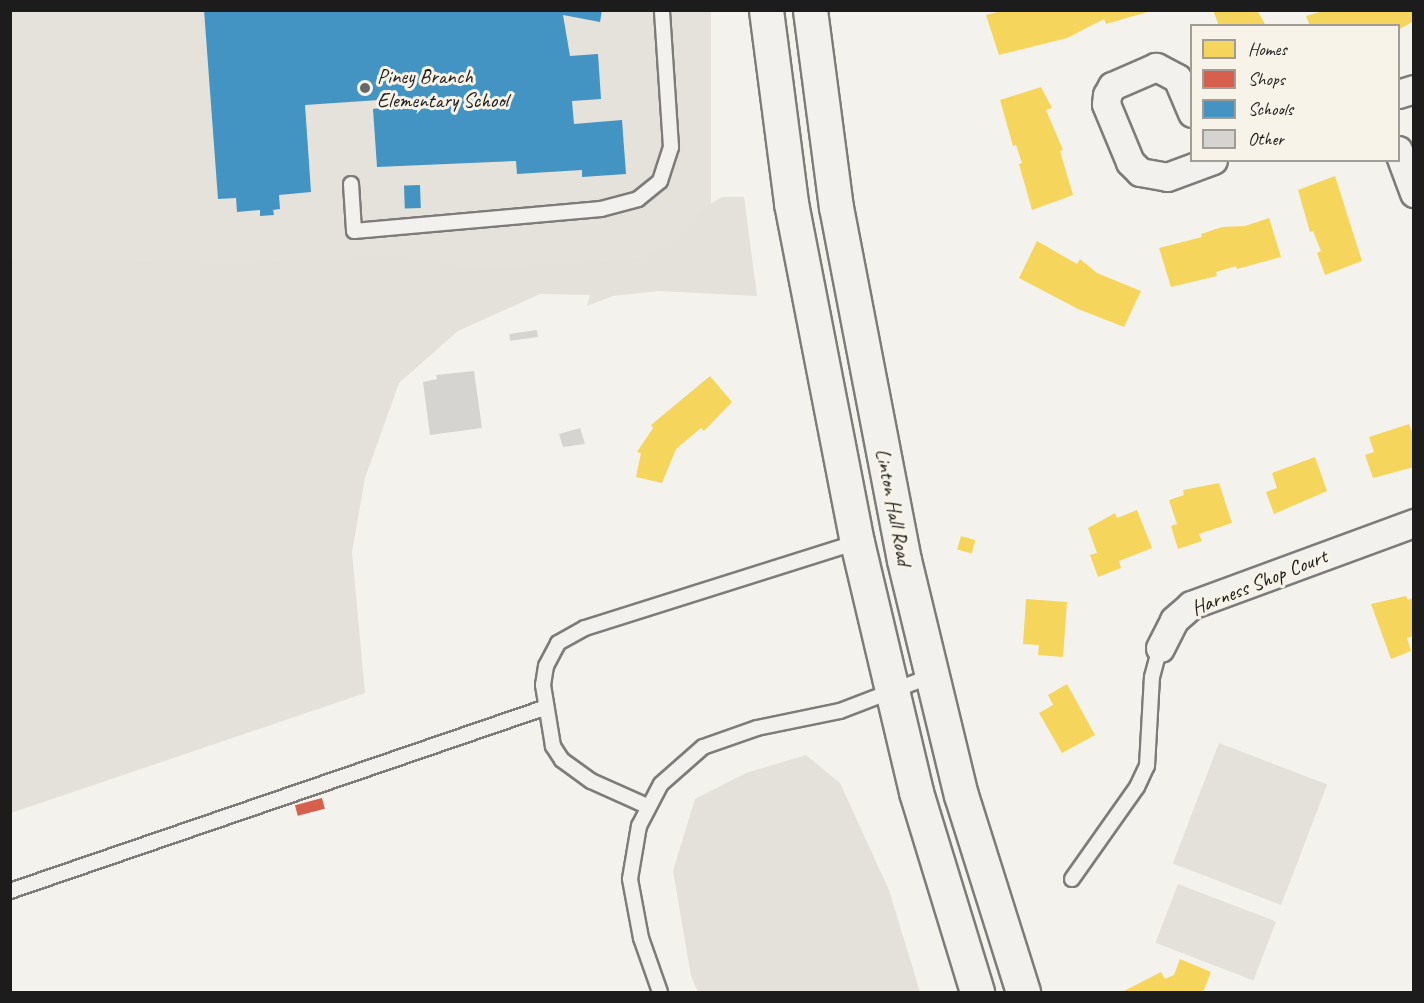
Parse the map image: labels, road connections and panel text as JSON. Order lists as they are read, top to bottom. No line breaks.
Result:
{"streets":{"main road":["Linton Hall Road"],"street":["Harness Shop Court"]},"places":["Piney Branch Elementary School"],"legend":["Homes","Shops","Schools","Other"]}
